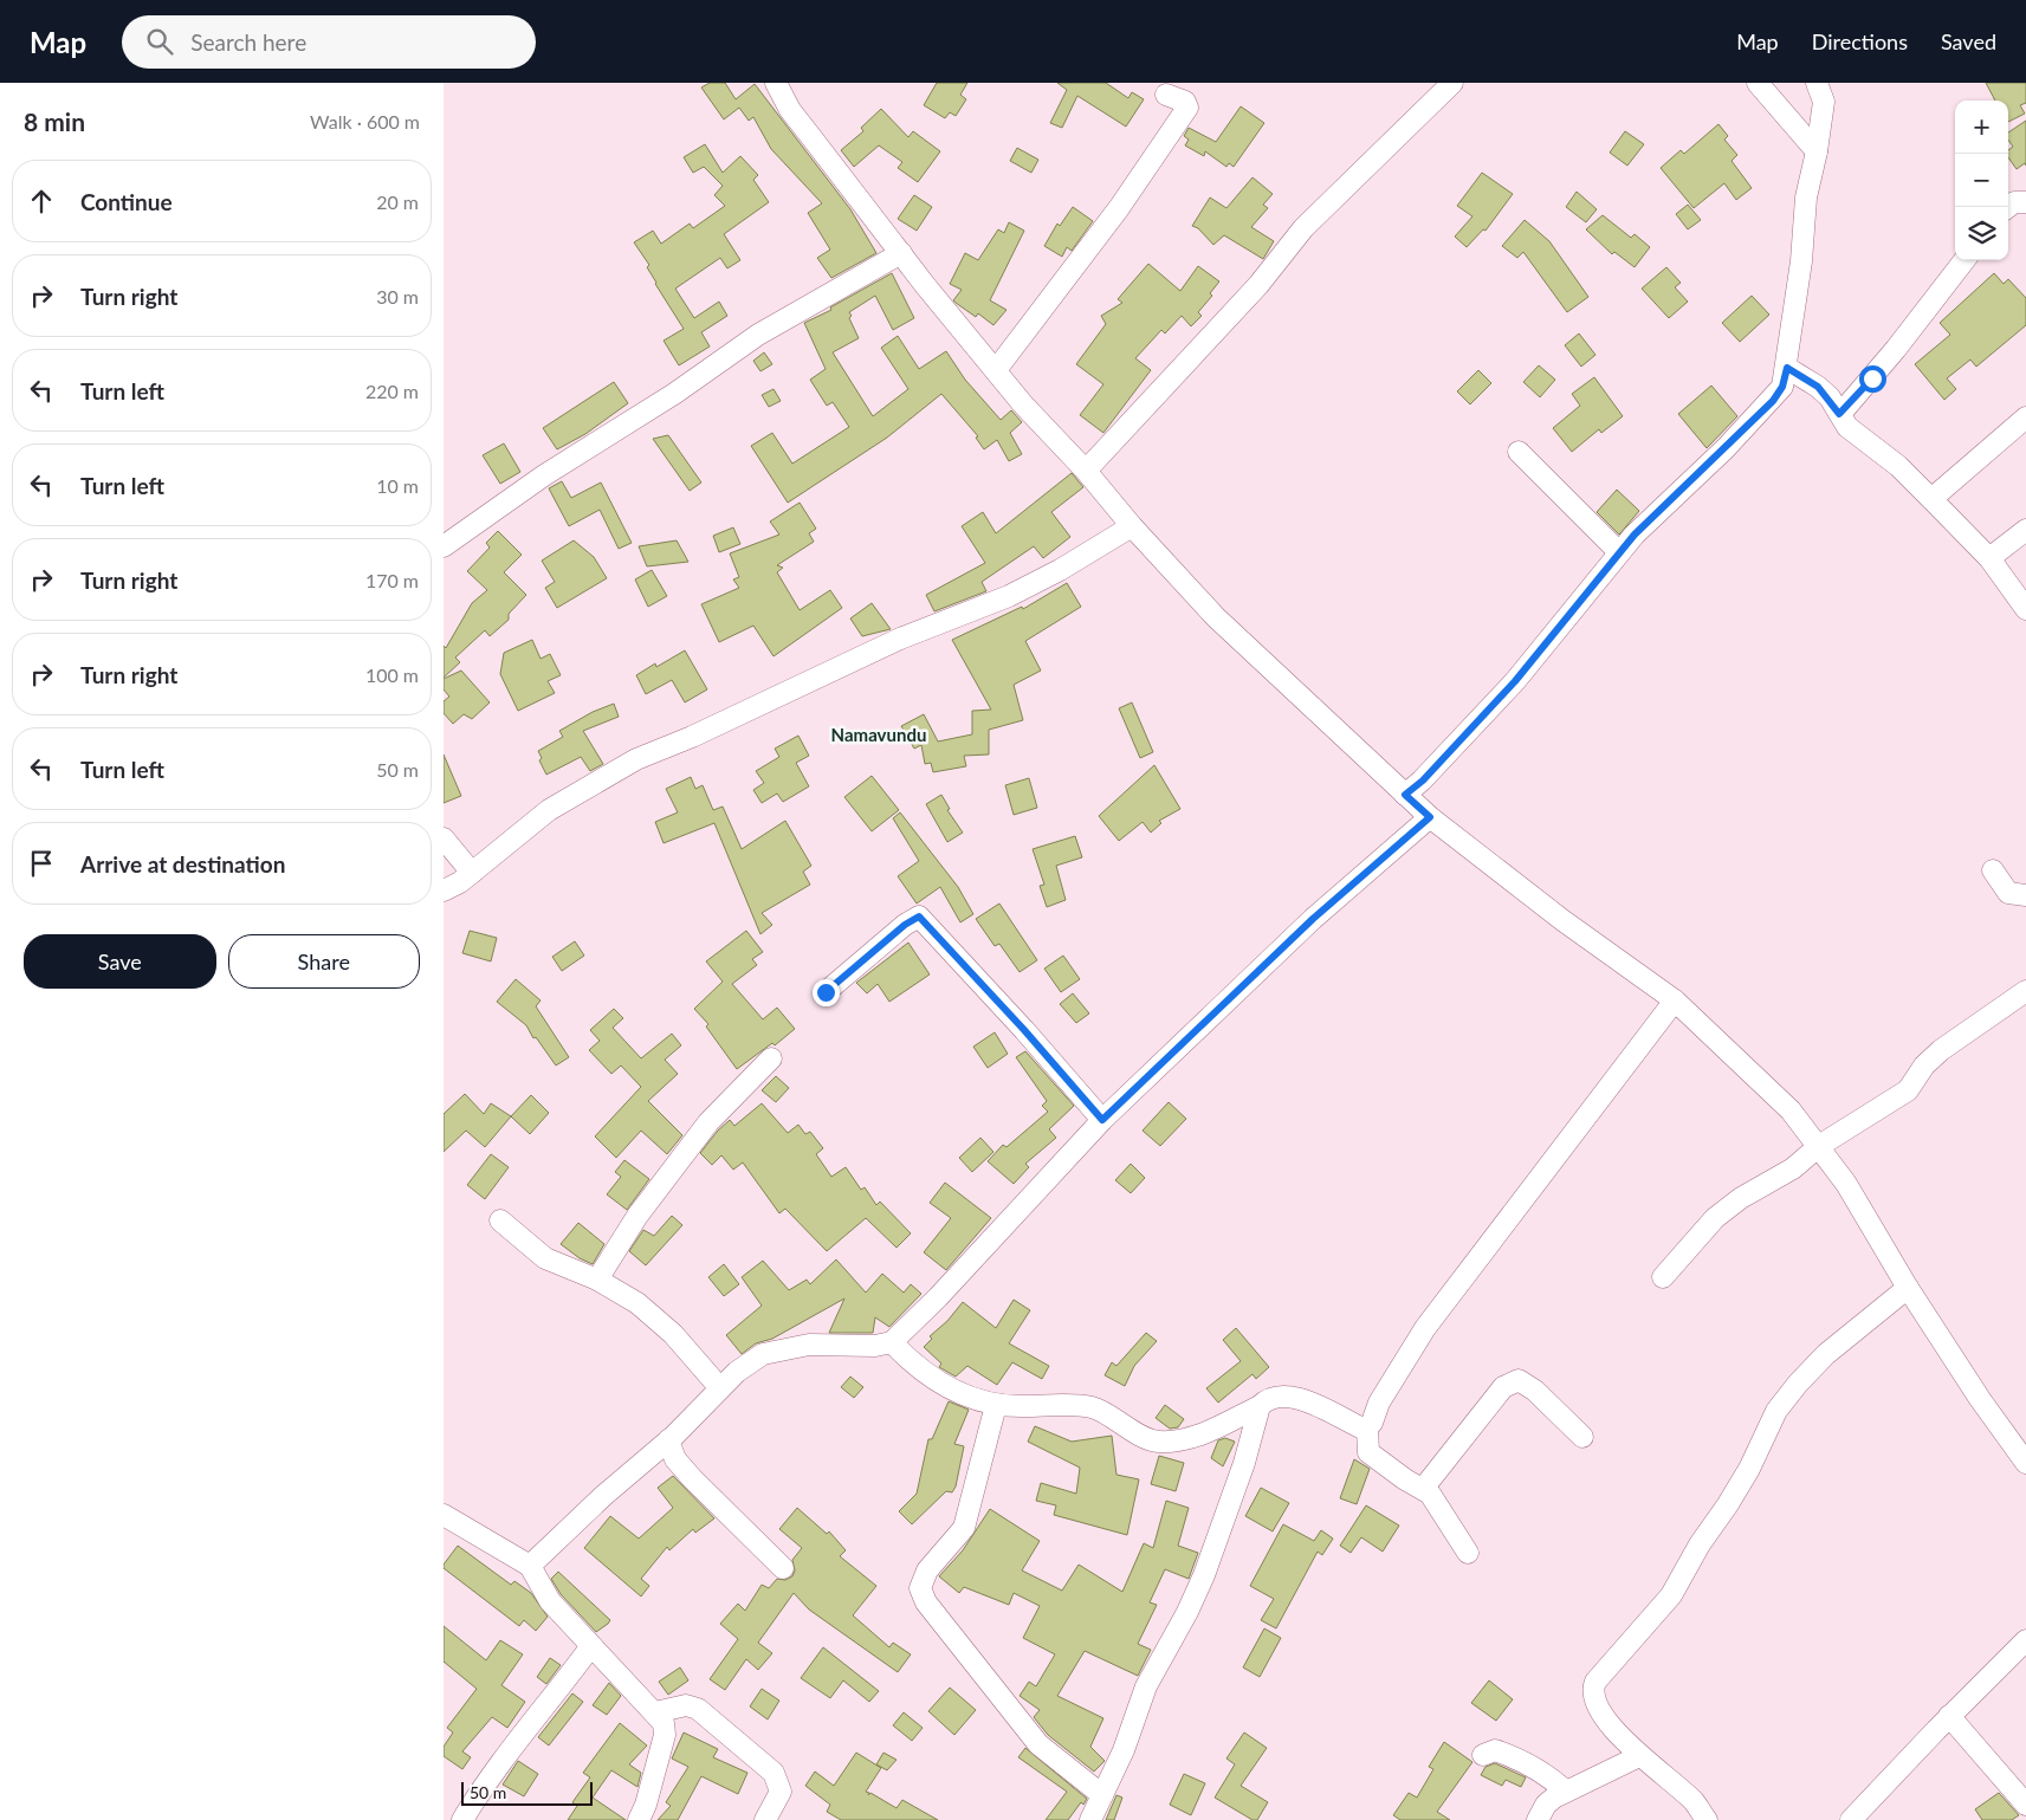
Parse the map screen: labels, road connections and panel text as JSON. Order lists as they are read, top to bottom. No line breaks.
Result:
{"districts":["Namavundu"],"scale_bar":"50 m","page":{"header":"Map","search":"Search here","nav":["Map","Directions","Saved"],"heading":["8 min","Walk · 600 m"],"map_buttons":["+","−"],"list":[["Continue","20 m"],["Turn right","30 m"],["Turn left","220 m"],["Turn left","10 m"],["Turn right","170 m"],["Turn right","100 m"],["Turn left","50 m"],"Arrive at destination"],"buttons":["Save","Share"],"scale":"50 m"}}
